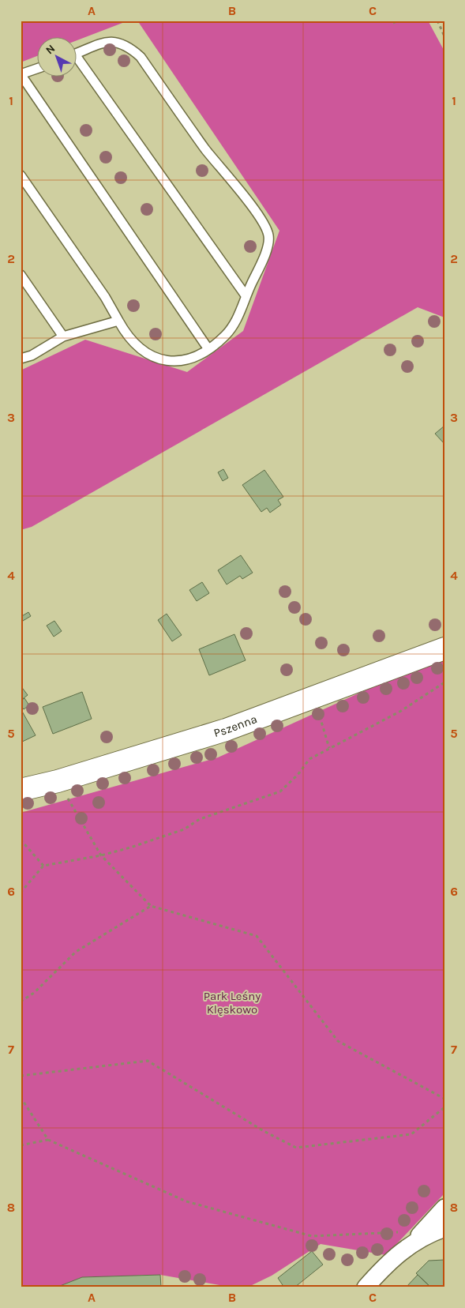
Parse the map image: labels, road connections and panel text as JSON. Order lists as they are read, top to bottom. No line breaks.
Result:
{"streets":{"street":["Pszenna"]},"parks":["Park Leśny Klęskowo"],"north":"top left","grid":{"columns":["A","B","C"],"rows":["1","2","3","4","5","6","7","8"]}}
